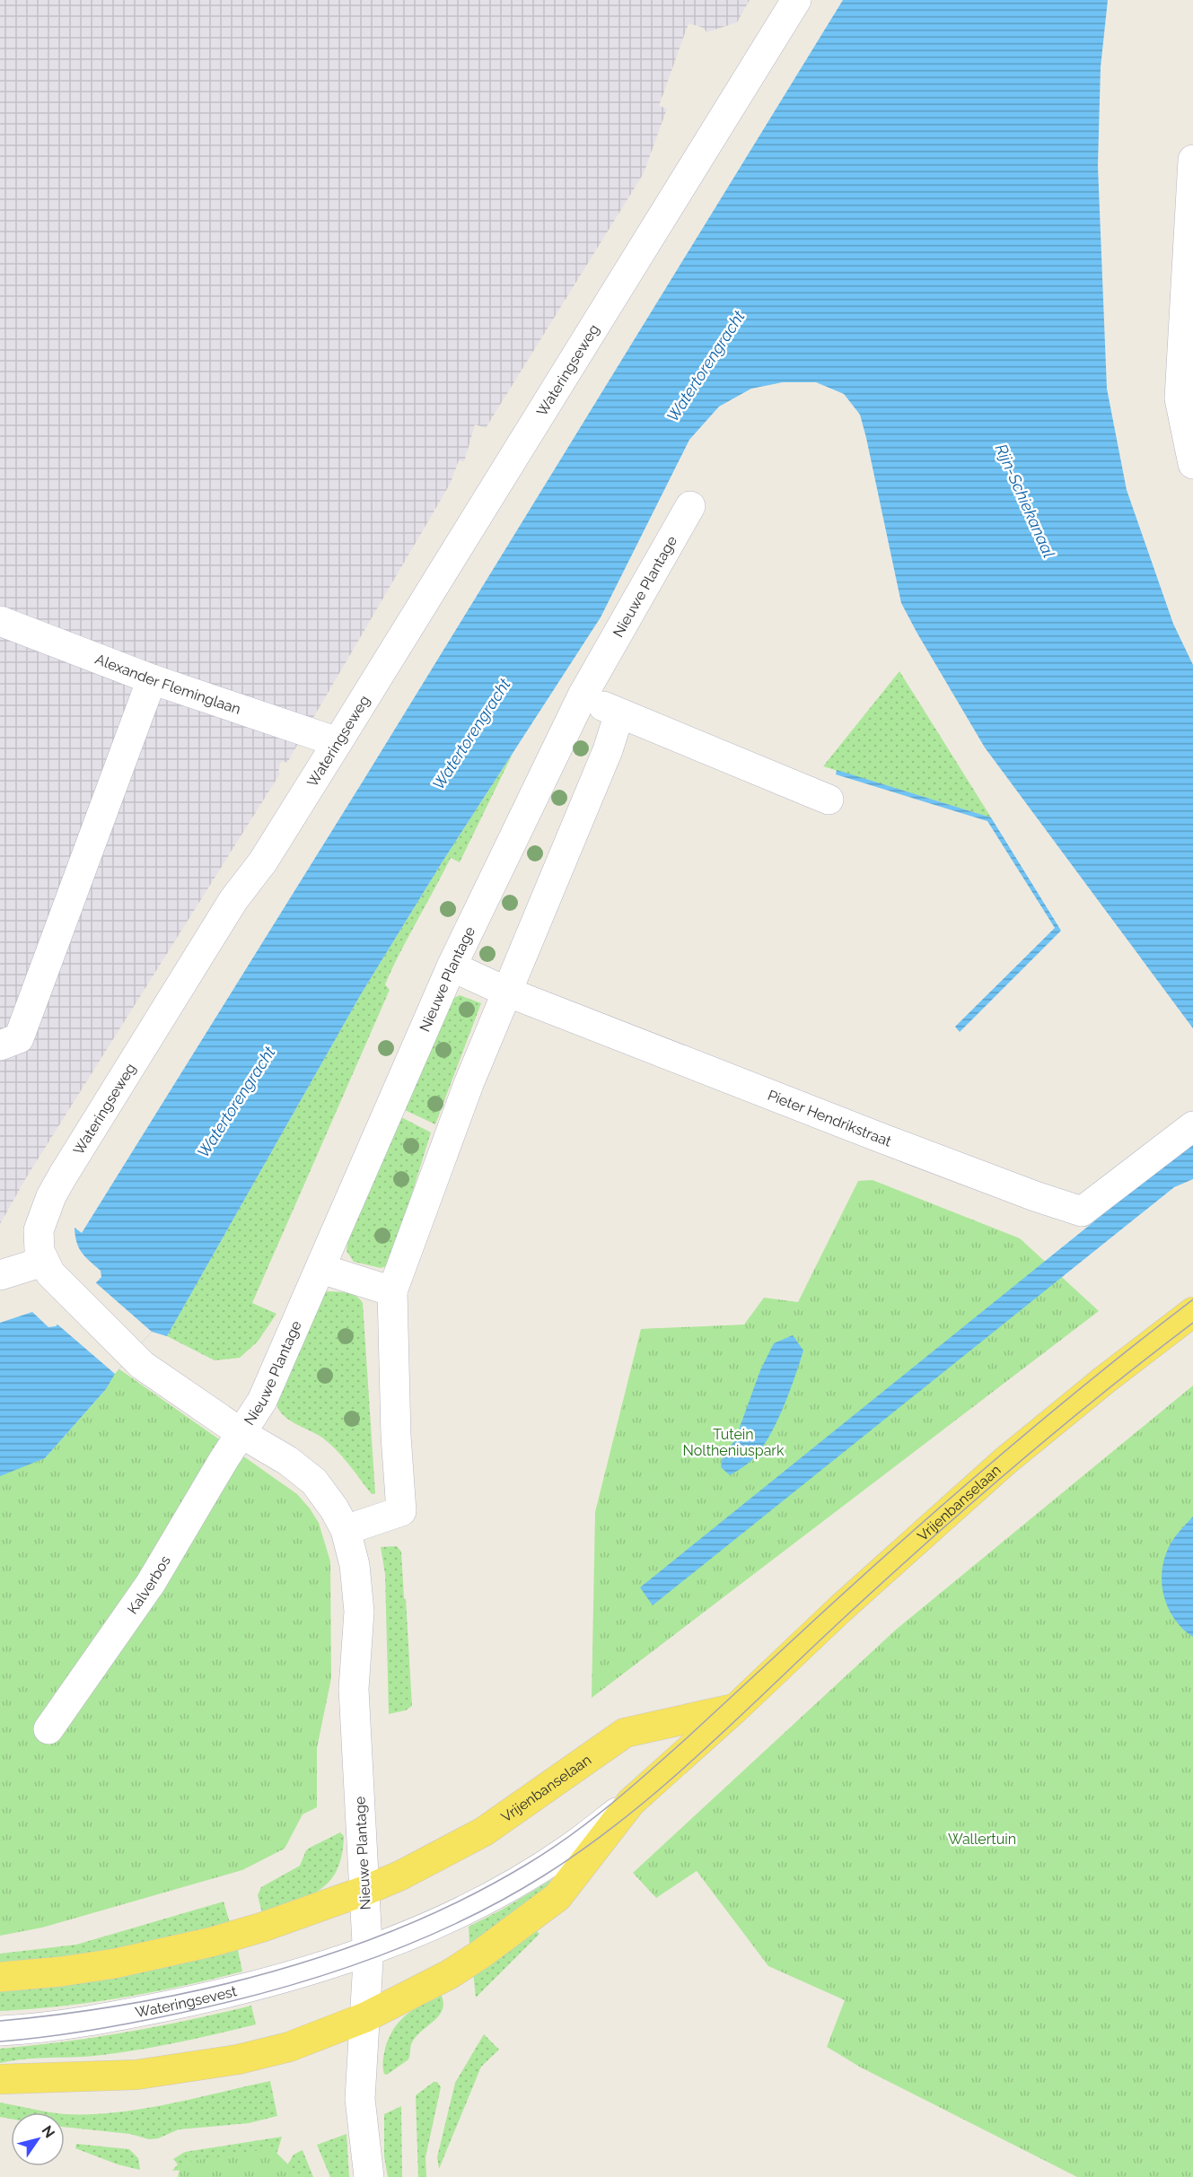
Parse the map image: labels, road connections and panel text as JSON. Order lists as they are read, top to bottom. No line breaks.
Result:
{"streets":{"main road":["Vrijenbanselaan"],"street":["Wateringseweg","Nieuwe Plantage","Alexander Fleminglaan","Pieter Hendrikstraat","Kalverbos","Wateringsevest"]},"crossings":[["Wateringseweg","Nieuwe Plantage"],["Wateringseweg","Alexander Fleminglaan"],["Wateringseweg","Kalverbos"],["Nieuwe Plantage","Pieter Hendrikstraat"],["Nieuwe Plantage","Vrijenbanselaan"],["Nieuwe Plantage","Kalverbos"],["Nieuwe Plantage","Wateringsevest"],["Vrijenbanselaan","Wateringsevest"]],"water":["Watertorengracht","Rijn-Schiekanaal"],"parks":["Tutein Noltheniuspark","Wallertuin"],"north":"top right"}
